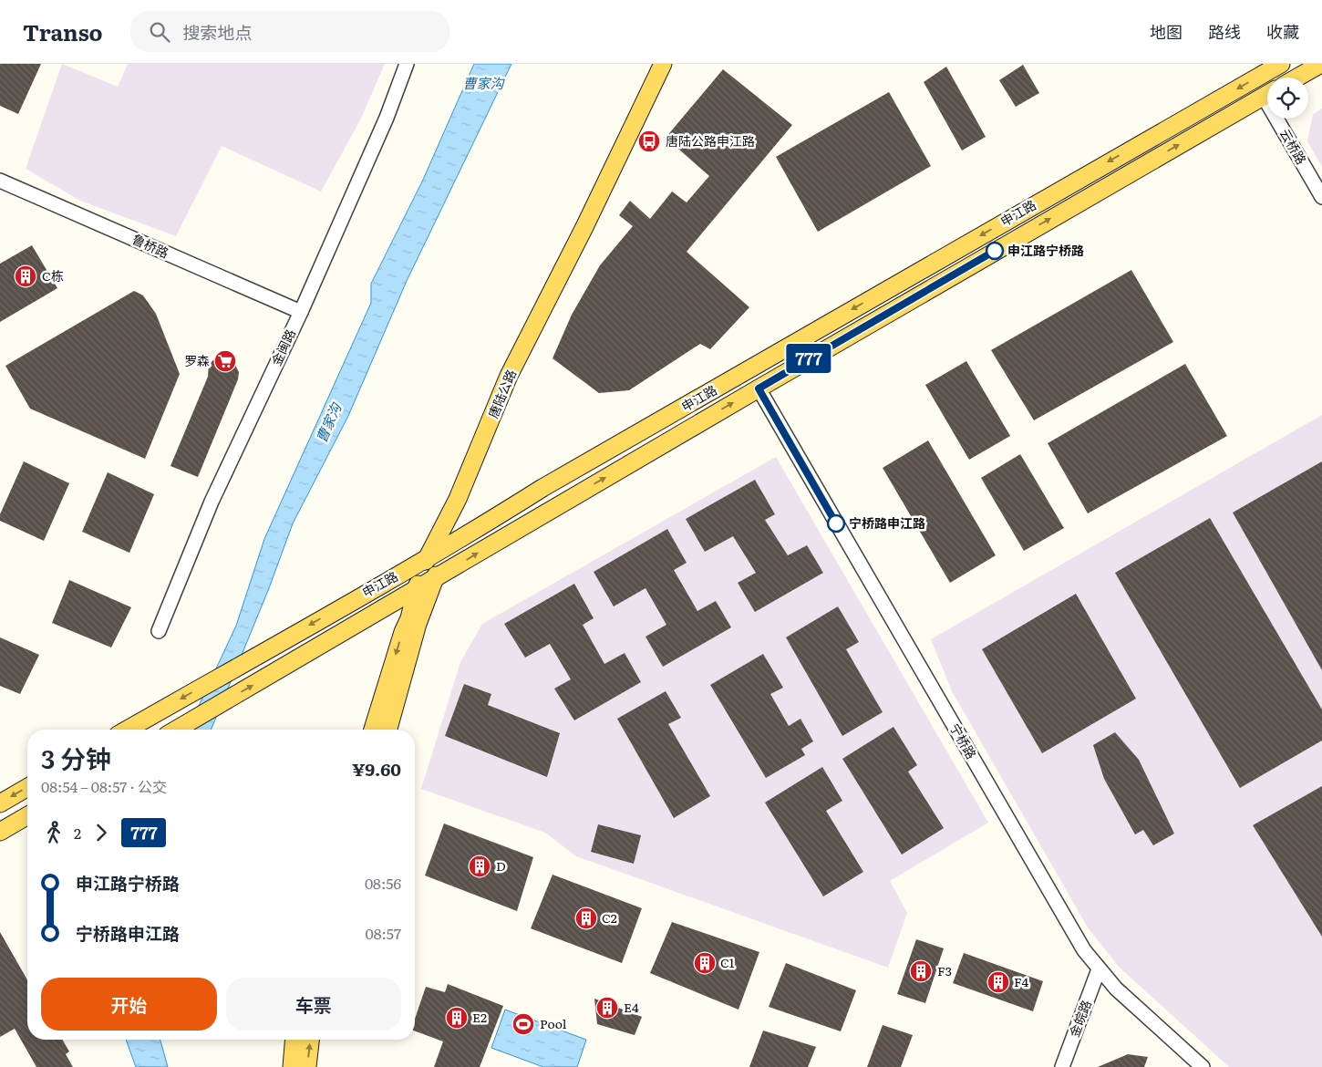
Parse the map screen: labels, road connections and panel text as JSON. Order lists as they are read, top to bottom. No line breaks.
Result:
{"streets":{"main road":["申江路","唐陆公路"],"street":["云桥路","鲁桥路","金闽路","宁桥路","金皖路"]},"crossings":[["申江路","唐陆公路"],["申江路","宁桥路"],["鲁桥路","金闽路"],["宁桥路","金皖路"]],"water":["曹家沟"],"places":{"bus stop":["唐陆公路申江路"],"other":["申江路宁桥路","宁桥路申江路"],"building":["C栋","D","C2","C1","F3","F4","E4","E2"],"supermarket":["罗森"],"sports":["Pool"]},"lines":["bus line 777"],"page":{"header":"Transo","search":"搜索地点","nav":["地图","路线","收藏"],"on_map":"777","heading":["3 分钟","08:54 – 08:57 · 公交","¥9.60"],"legs":["2","777"],"list":[{"name":"申江路宁桥路","value":"08:56"},{"name":"宁桥路申江路","value":"08:57"}],"buttons":["开始","车票"]}}
